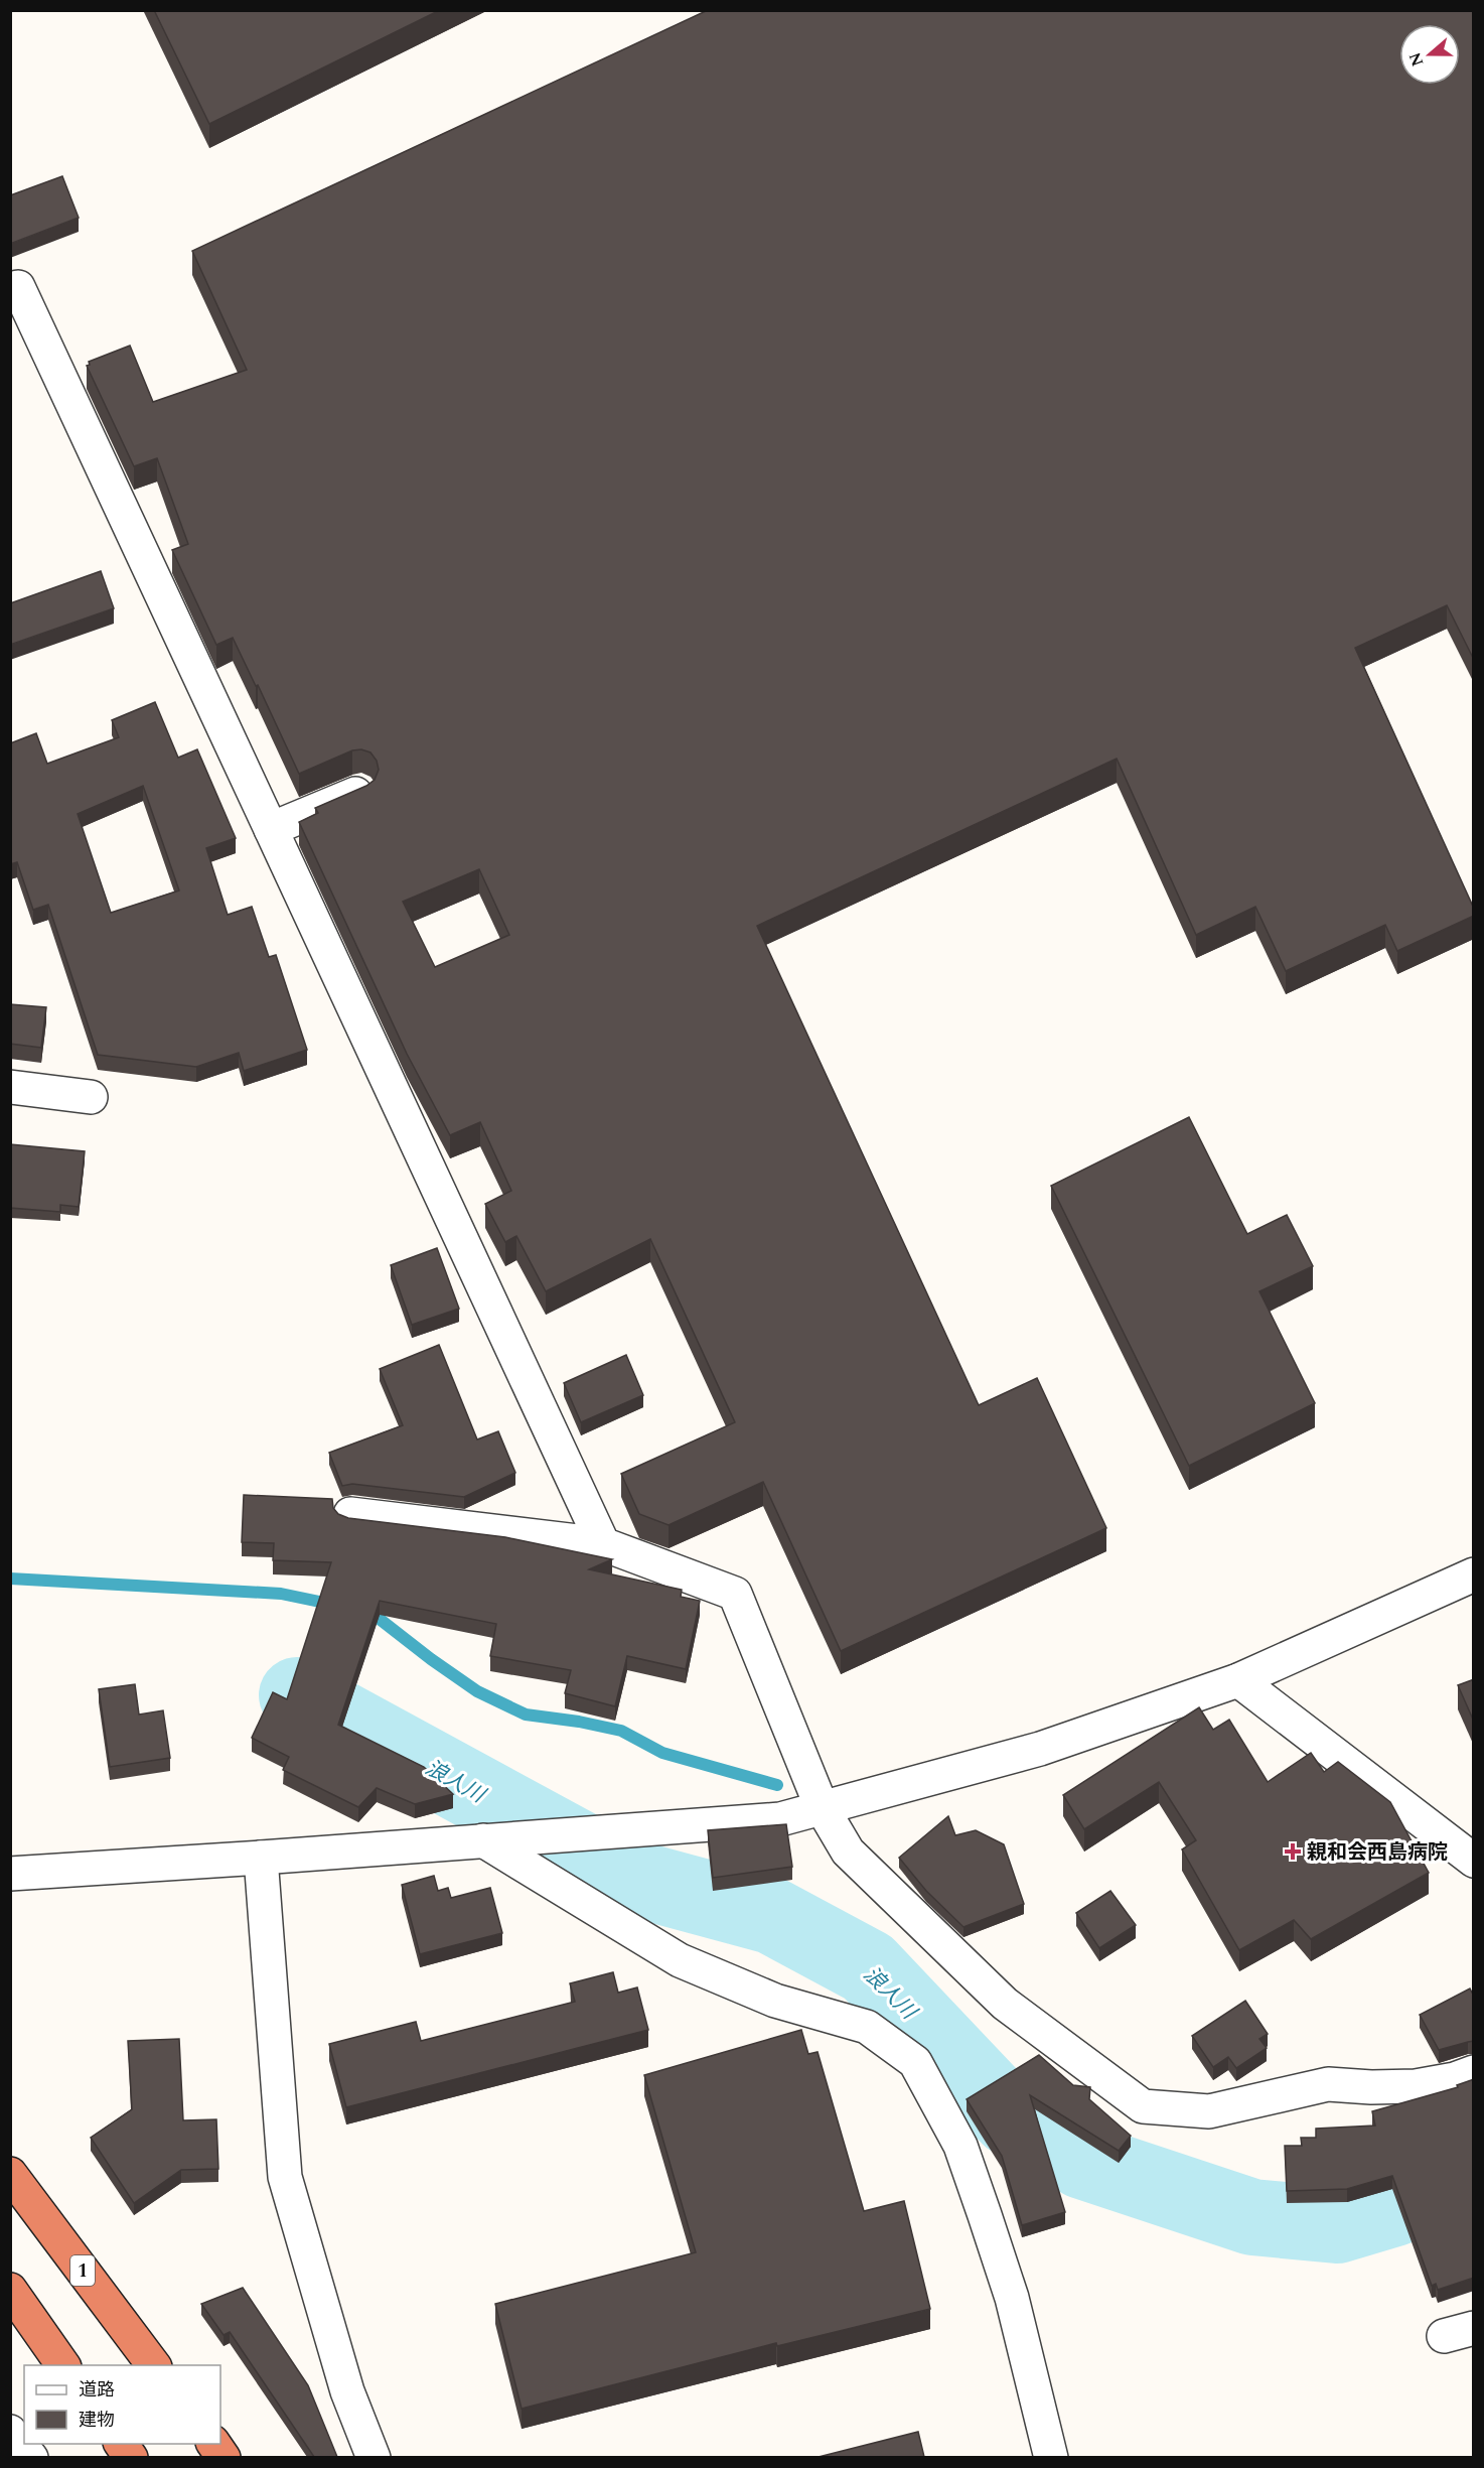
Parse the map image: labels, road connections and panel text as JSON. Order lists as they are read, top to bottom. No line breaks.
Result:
{"streets":{"highway":["1"]},"water":["浪人川"],"places":{"health":["親和会西島病院"]},"legend":["道路","建物"],"north":"left"}
